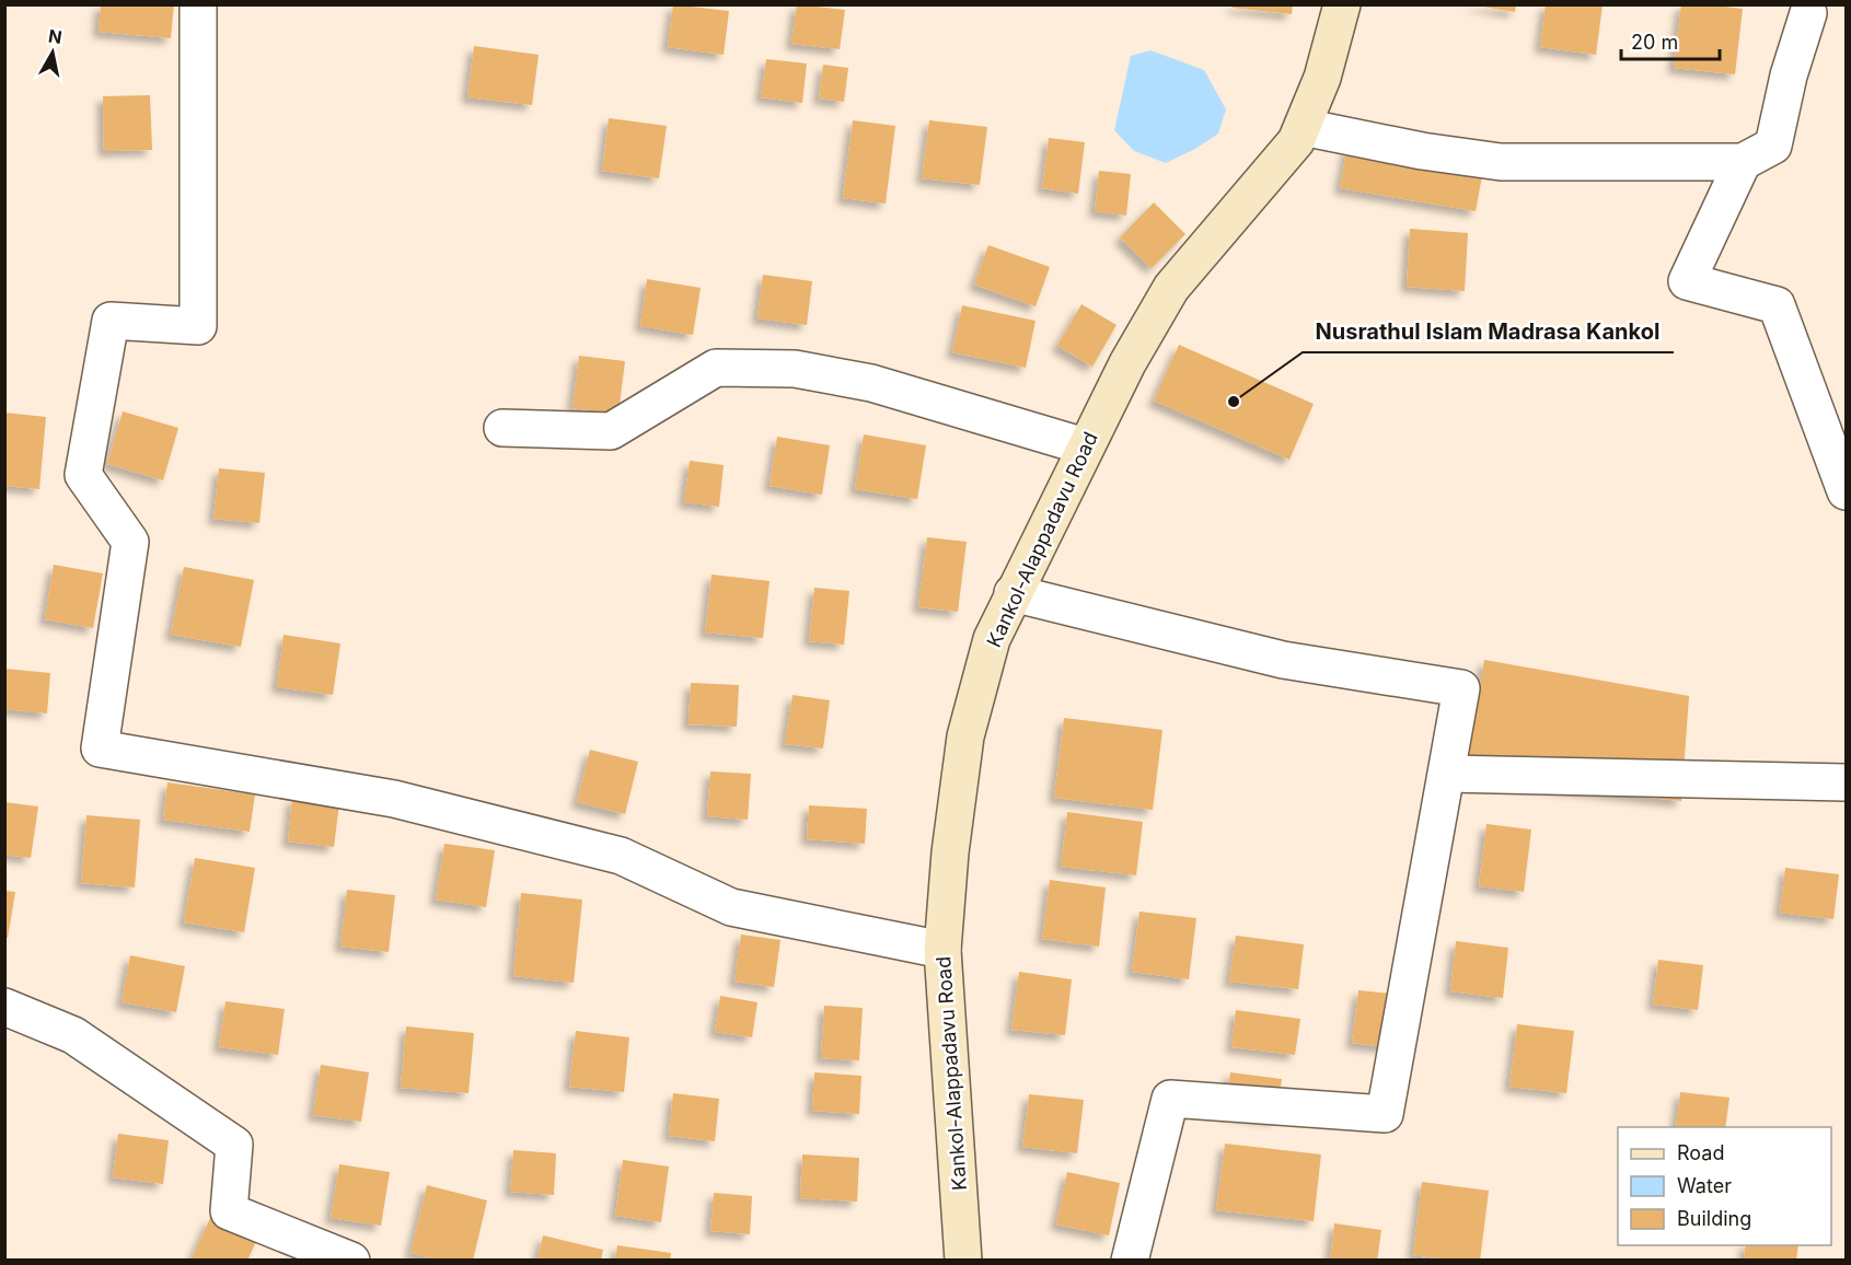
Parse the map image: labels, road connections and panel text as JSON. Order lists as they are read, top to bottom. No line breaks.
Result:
{"streets":{"main road":["Kankol-Alappadavu Road"]},"places":["Nusrathul Islam Madrasa Kankol"],"legend":["Road","Water","Building"],"scale_bar":"20 m","north":"top"}
